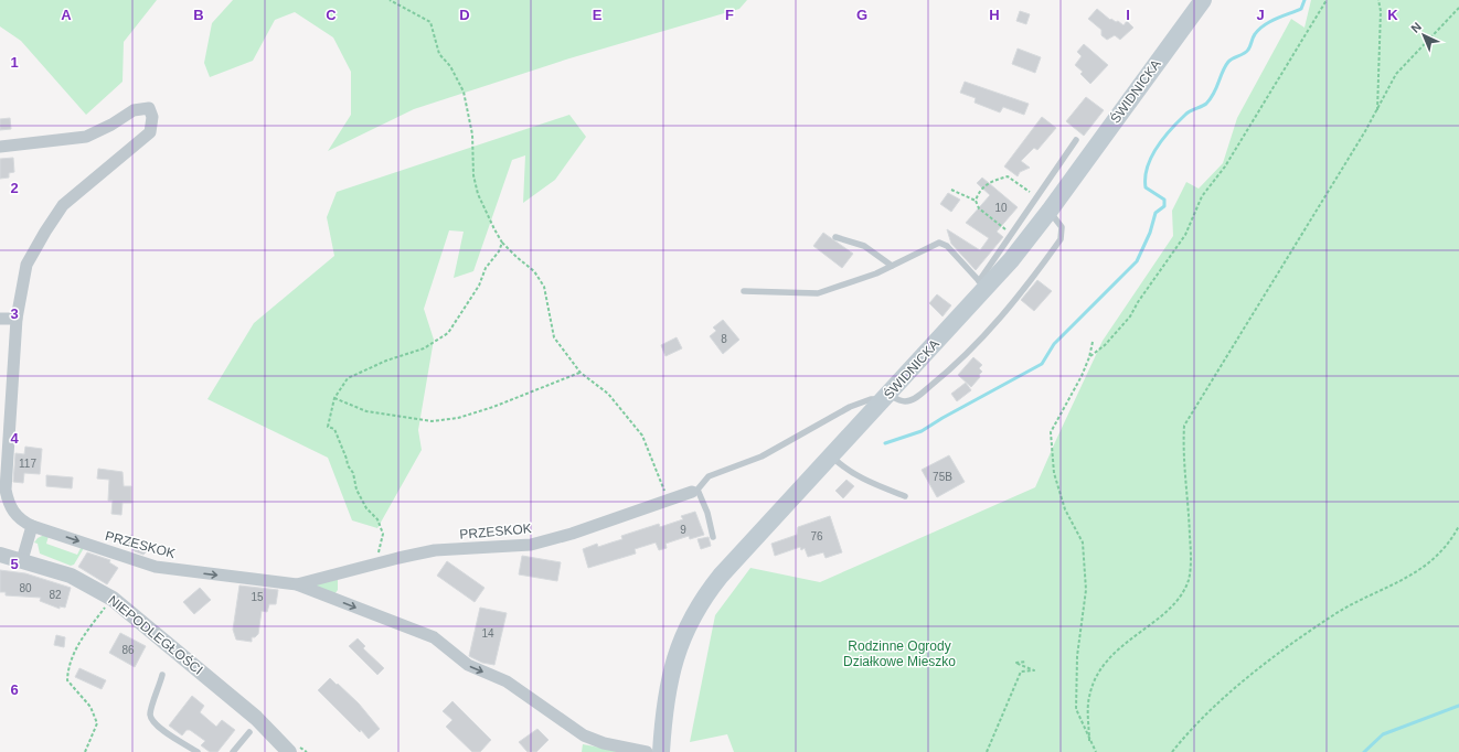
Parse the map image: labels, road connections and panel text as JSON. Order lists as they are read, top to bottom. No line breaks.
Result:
{"streets":{"main road":["ŚWIDNICKA"],"street":["PRZESKOK","NIEPODLEGŁOŚCI"]},"one_way":["PRZESKOK"],"parks":["Rodzinne Ogrody Działkowe Mieszko"],"house_numbers":["10","8","117","75B","9","76","80","82","15","14","86"],"north":"top left","grid":{"columns":["A","B","C","D","E","F","G","H","I","J","K"],"rows":["1","2","3","4","5","6"]}}
